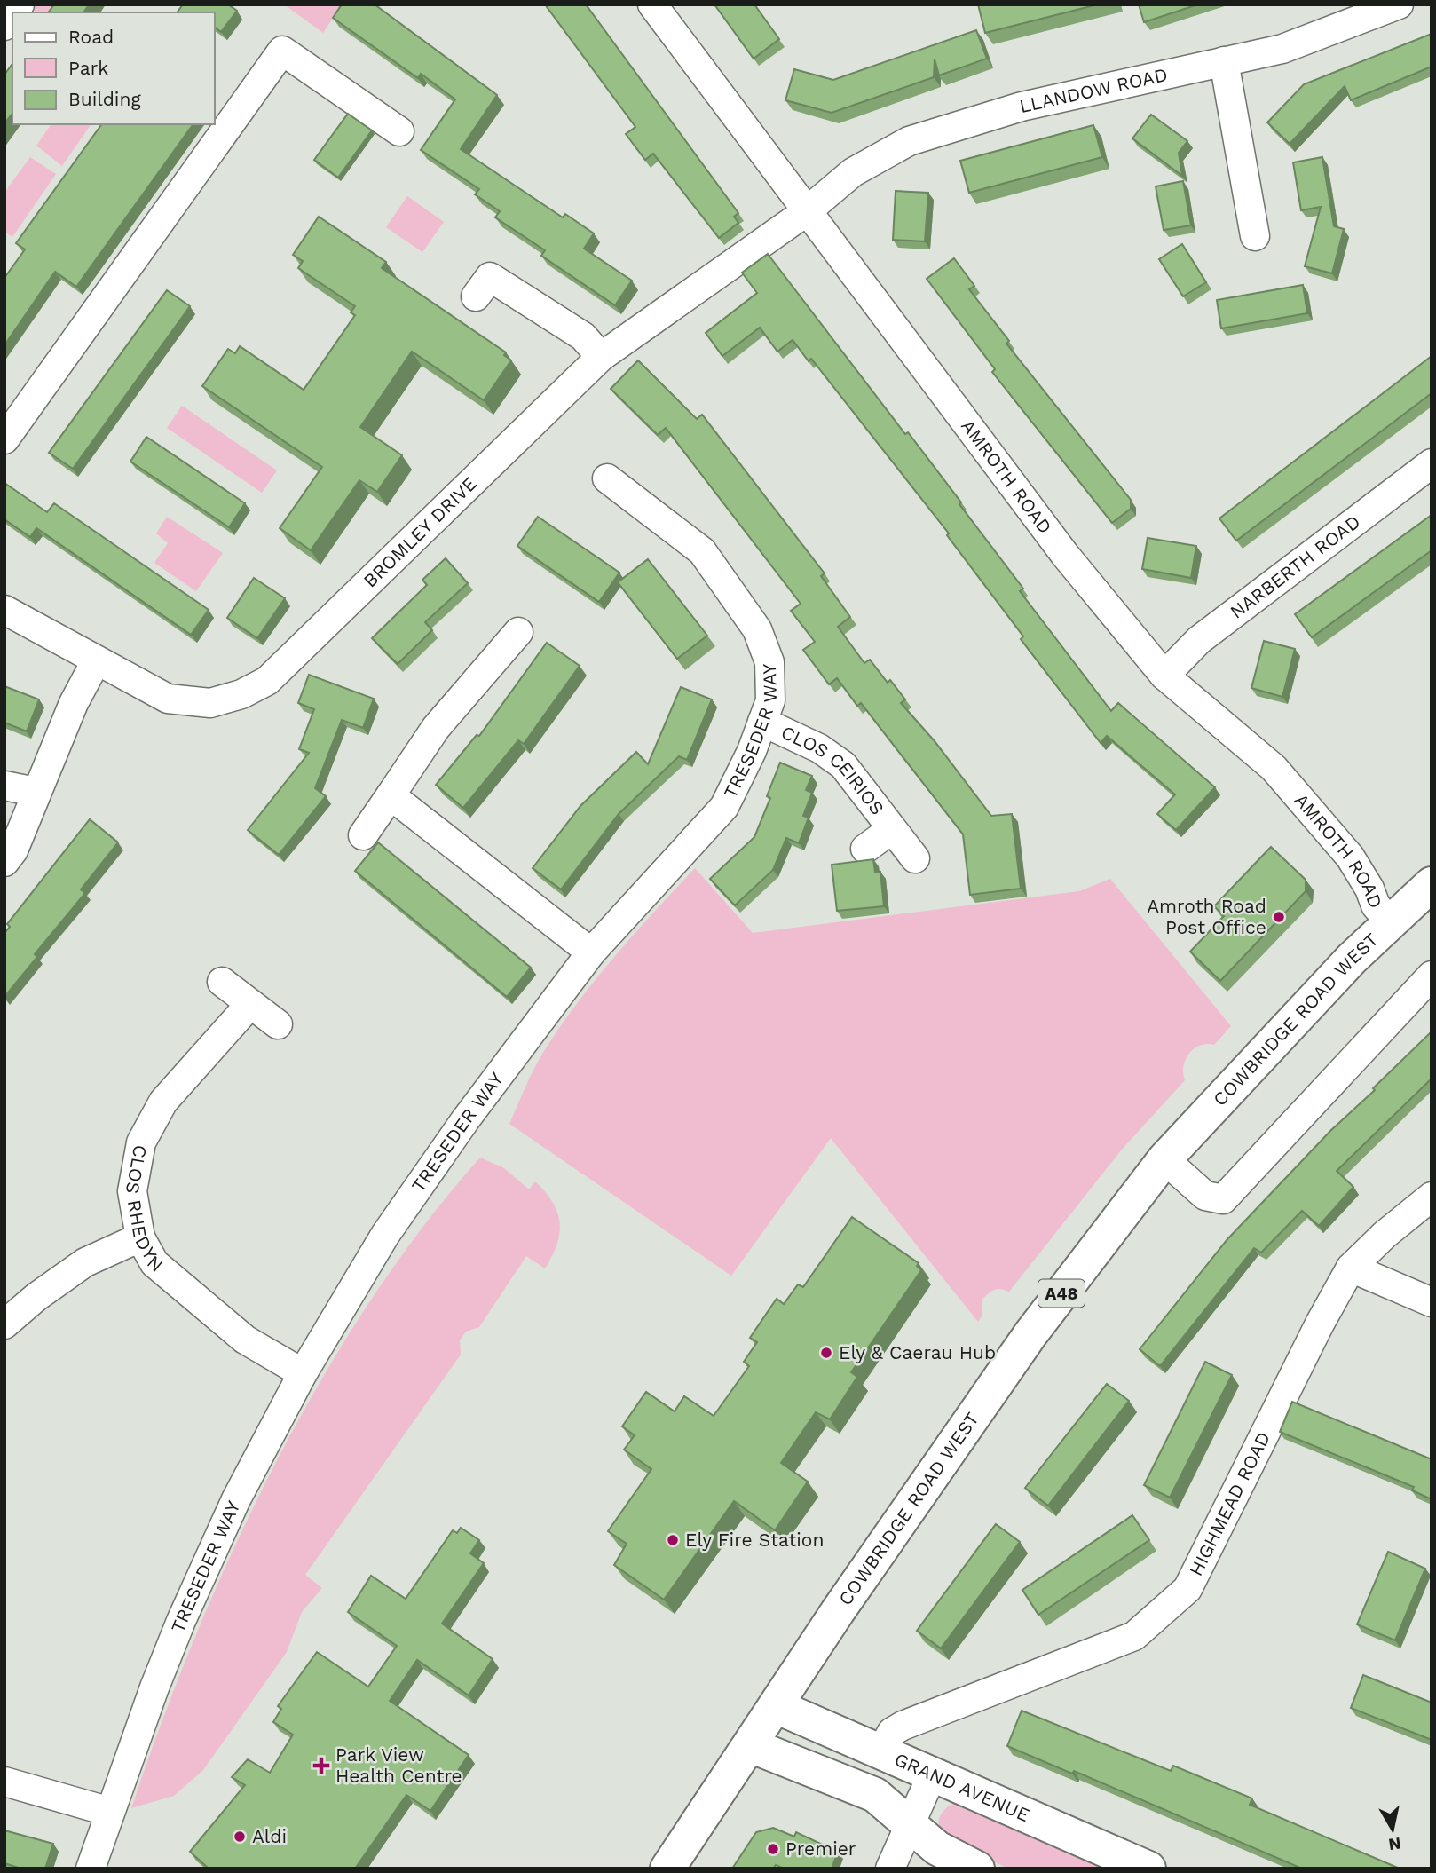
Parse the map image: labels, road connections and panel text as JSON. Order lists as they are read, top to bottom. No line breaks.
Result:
{"streets":{"main road":["COWBRIDGE ROAD WEST","A48","GRAND AVENUE"],"street":["LLANDOW ROAD","AMROTH ROAD","BROMLEY DRIVE","NARBERTH ROAD","TRESEDER WAY","CLOS CEIRIOS","CLOS RHEDYN","HIGHMEAD ROAD"]},"crossings":[["LLANDOW ROAD","AMROTH ROAD"],["LLANDOW ROAD","BROMLEY DRIVE"],["AMROTH ROAD","BROMLEY DRIVE"],["AMROTH ROAD","NARBERTH ROAD"],["AMROTH ROAD","COWBRIDGE ROAD WEST"],["TRESEDER WAY","CLOS CEIRIOS"],["TRESEDER WAY","CLOS RHEDYN"],["COWBRIDGE ROAD WEST","GRAND AVENUE"],["HIGHMEAD ROAD","GRAND AVENUE"]],"places":{"other":["Amroth Road Post Office","Ely & Caerau Hub","Ely Fire Station","Aldi","Premier"],"health":["Park View Health Centre"]},"legend":["Road","Park","Building"],"north":"bottom"}
